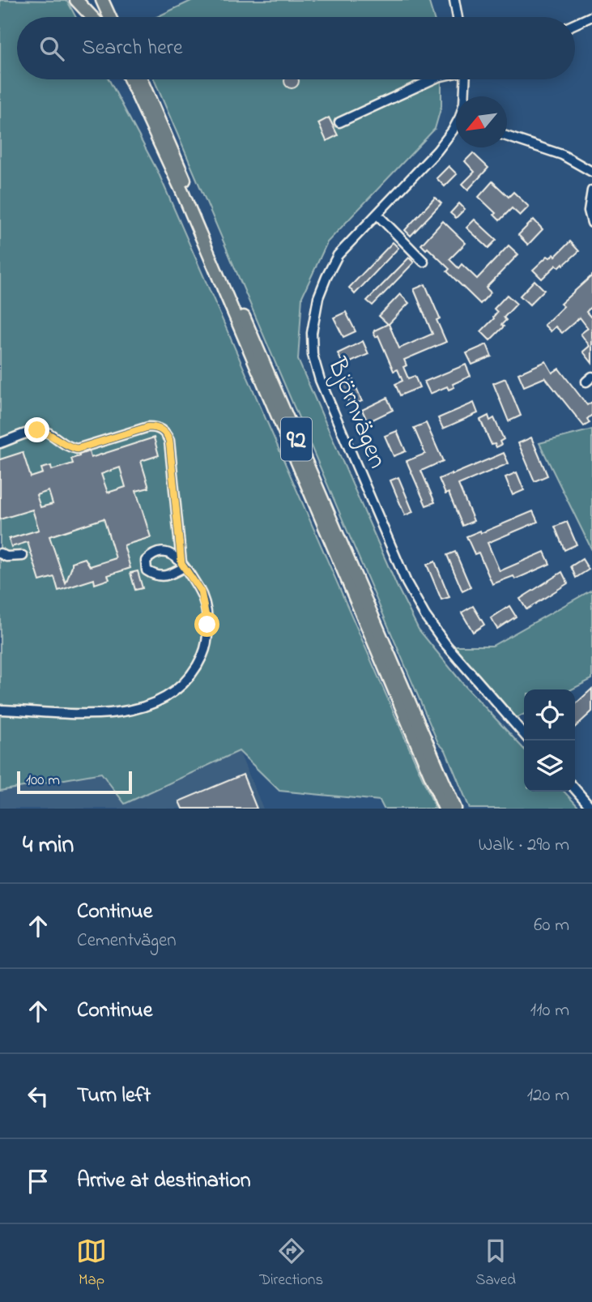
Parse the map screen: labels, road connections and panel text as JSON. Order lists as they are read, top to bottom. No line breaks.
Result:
{"streets":{"highway":["92"],"street":["Björnvägen"]},"scale_bar":"100 m","north":"bottom left","page":{"search":"Search here","scale":"100 m","heading":["4 min","Walk · 290 m"],"list":[["Continue","Cementvägen","60 m"],["Continue","110 m"],["Turn left","120 m"],"Arrive at destination"],"nav":["Map","Directions","Saved"]}}
